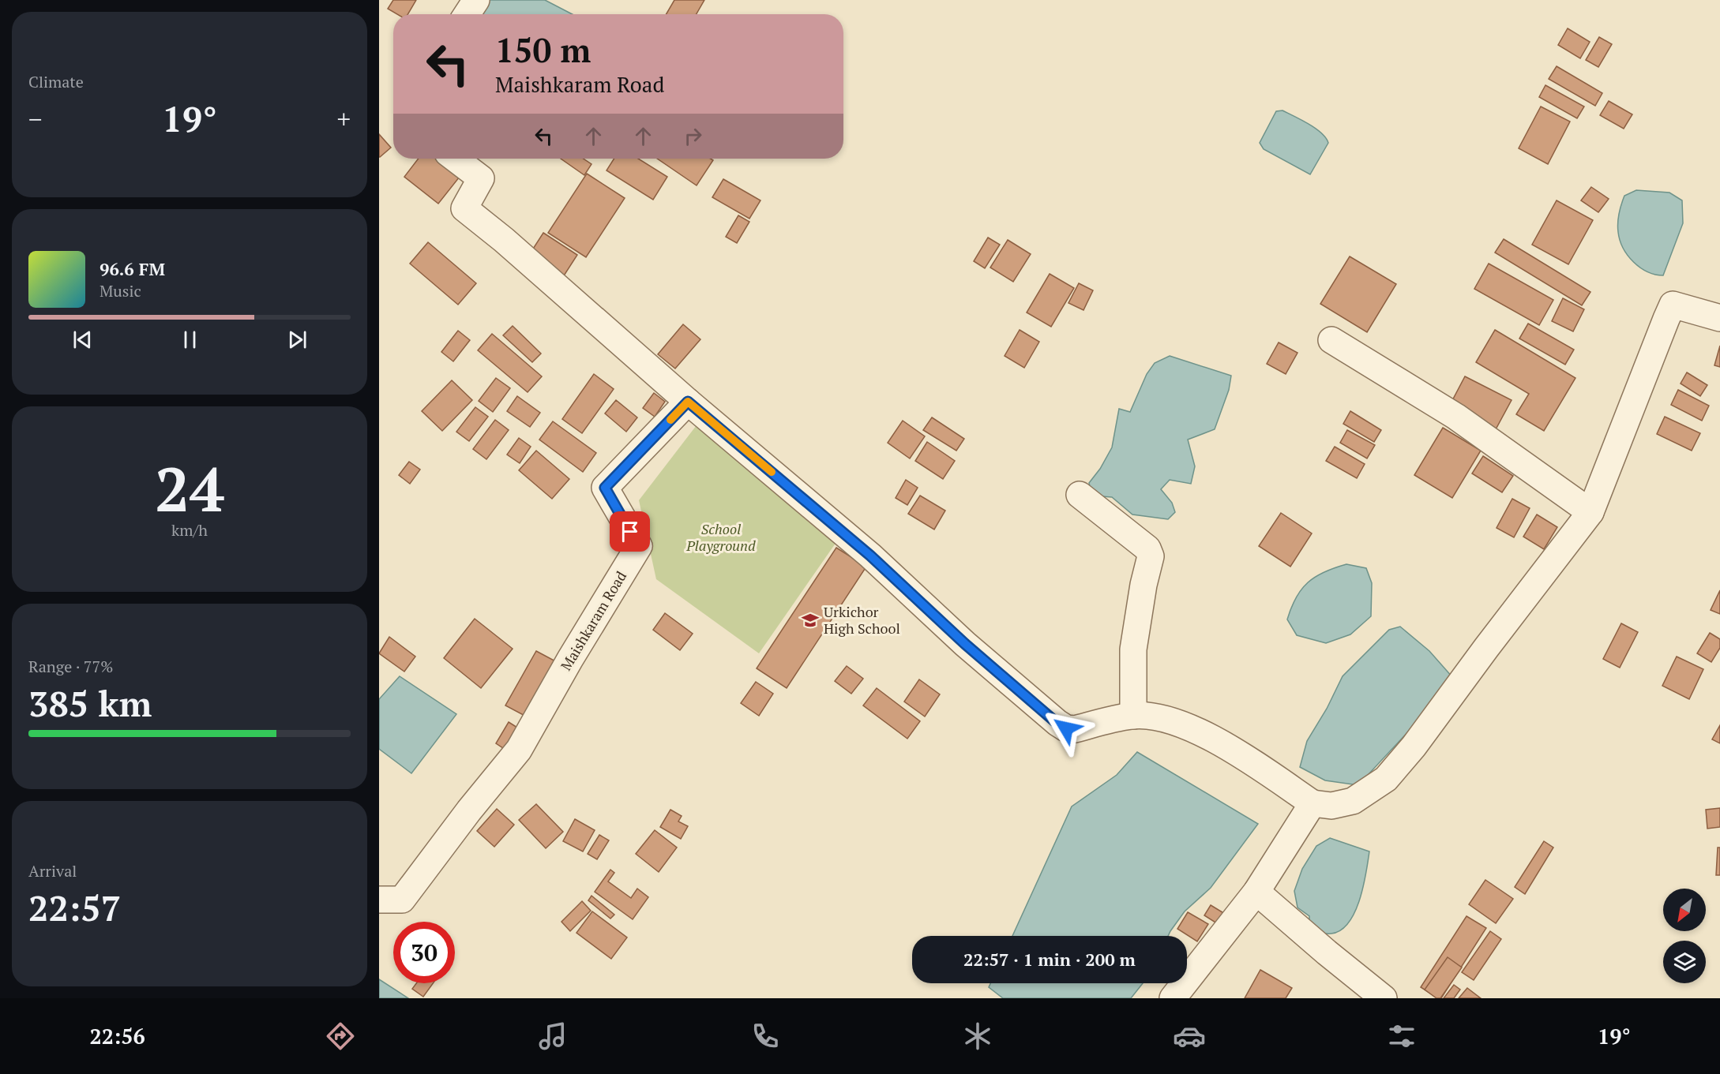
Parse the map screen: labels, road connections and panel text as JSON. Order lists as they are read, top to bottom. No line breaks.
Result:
{"streets":{"street":["Maishkaram Road"]},"parks":["School Playground"],"places":{"school or university":["Urkichor High School"]},"north":"bottom left","page":{"tile":["Climate",["24","km/h"],["Range · 77%","385 km"],["Arrival","22:57"]],"turn":["150 m","Maishkaram Road"],"heat":["−","19°","+"],"song":["96.6 FM","Music"],"limit":"30","trip":"22:57 · 1 min · 200 m","tabs":["22:56","19°"]}}
